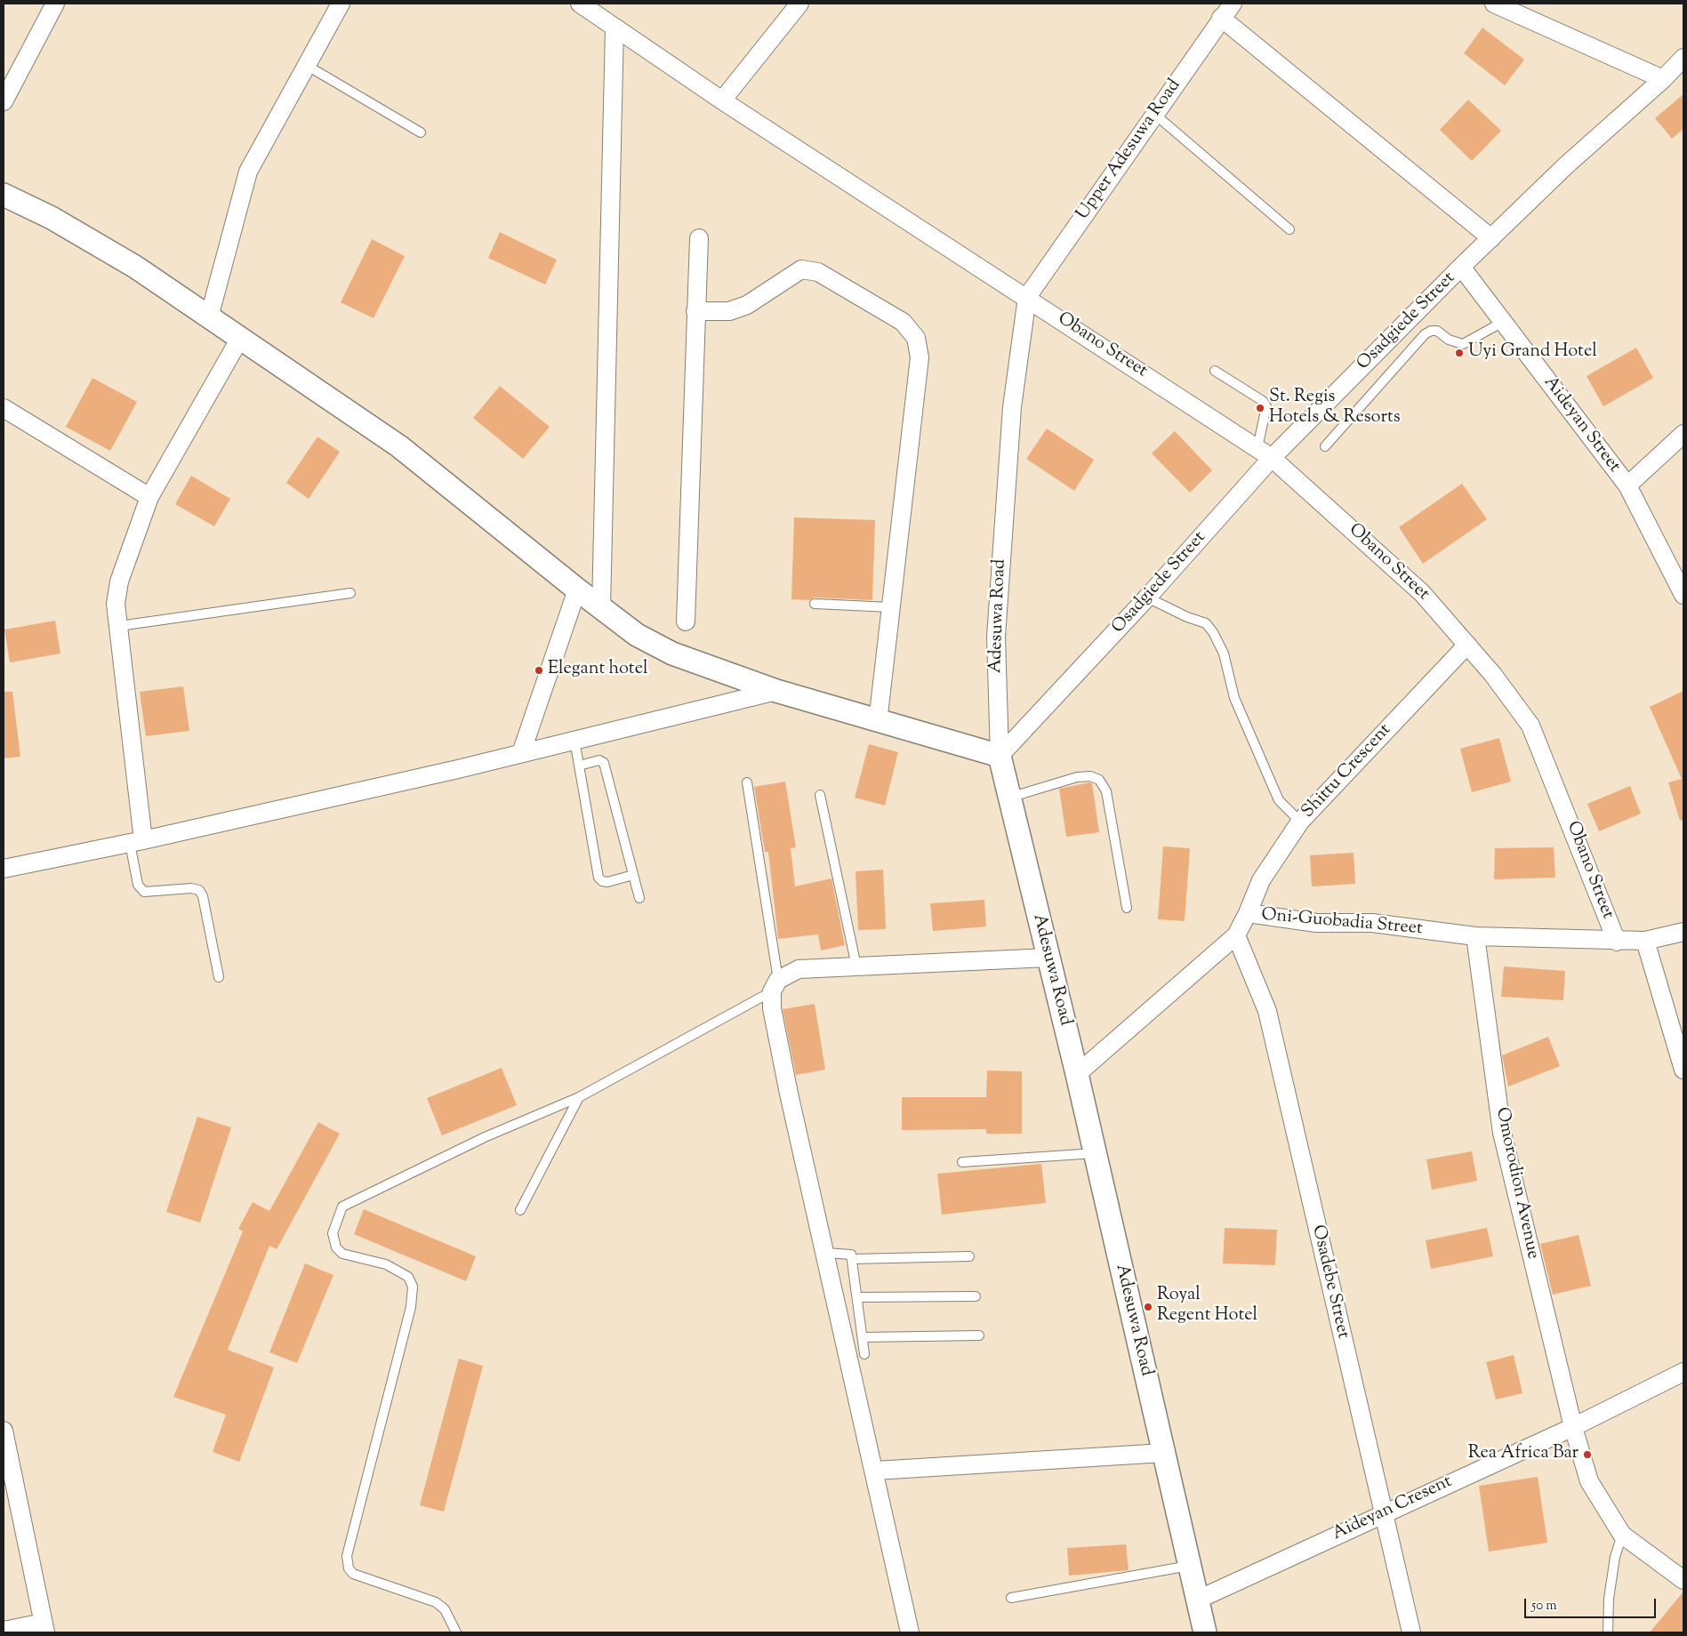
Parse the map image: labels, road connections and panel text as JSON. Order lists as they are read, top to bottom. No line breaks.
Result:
{"streets":{"street":["Upper Adesuwa Road","Osadgiede Street","Obano Street","Aideyan Street","Adesuwa Road","Shittu Crescent","Oni-Guobadia Street","Omorodion Avenue","Osadebe Street","Aideyan Cresent"]},"crossings":[["Upper Adesuwa Road","Obano Street"],["Upper Adesuwa Road","Adesuwa Road"],["Osadgiede Street","Obano Street"],["Osadgiede Street","Aideyan Street"],["Osadgiede Street","Adesuwa Road"],["Obano Street","Adesuwa Road"],["Obano Street","Shittu Crescent"],["Obano Street","Oni-Guobadia Street"],["Adesuwa Road","Oni-Guobadia Street"],["Adesuwa Road","Aideyan Cresent"],["Shittu Crescent","Oni-Guobadia Street"],["Oni-Guobadia Street","Omorodion Avenue"],["Oni-Guobadia Street","Osadebe Street"],["Omorodion Avenue","Aideyan Cresent"],["Osadebe Street","Aideyan Cresent"]],"places":["Uyi Grand Hotel","St. Regis Hotels & Resorts","Elegant hotel","Royal Regent Hotel","Rea Africa Bar"],"scale_bar":"50 m"}
